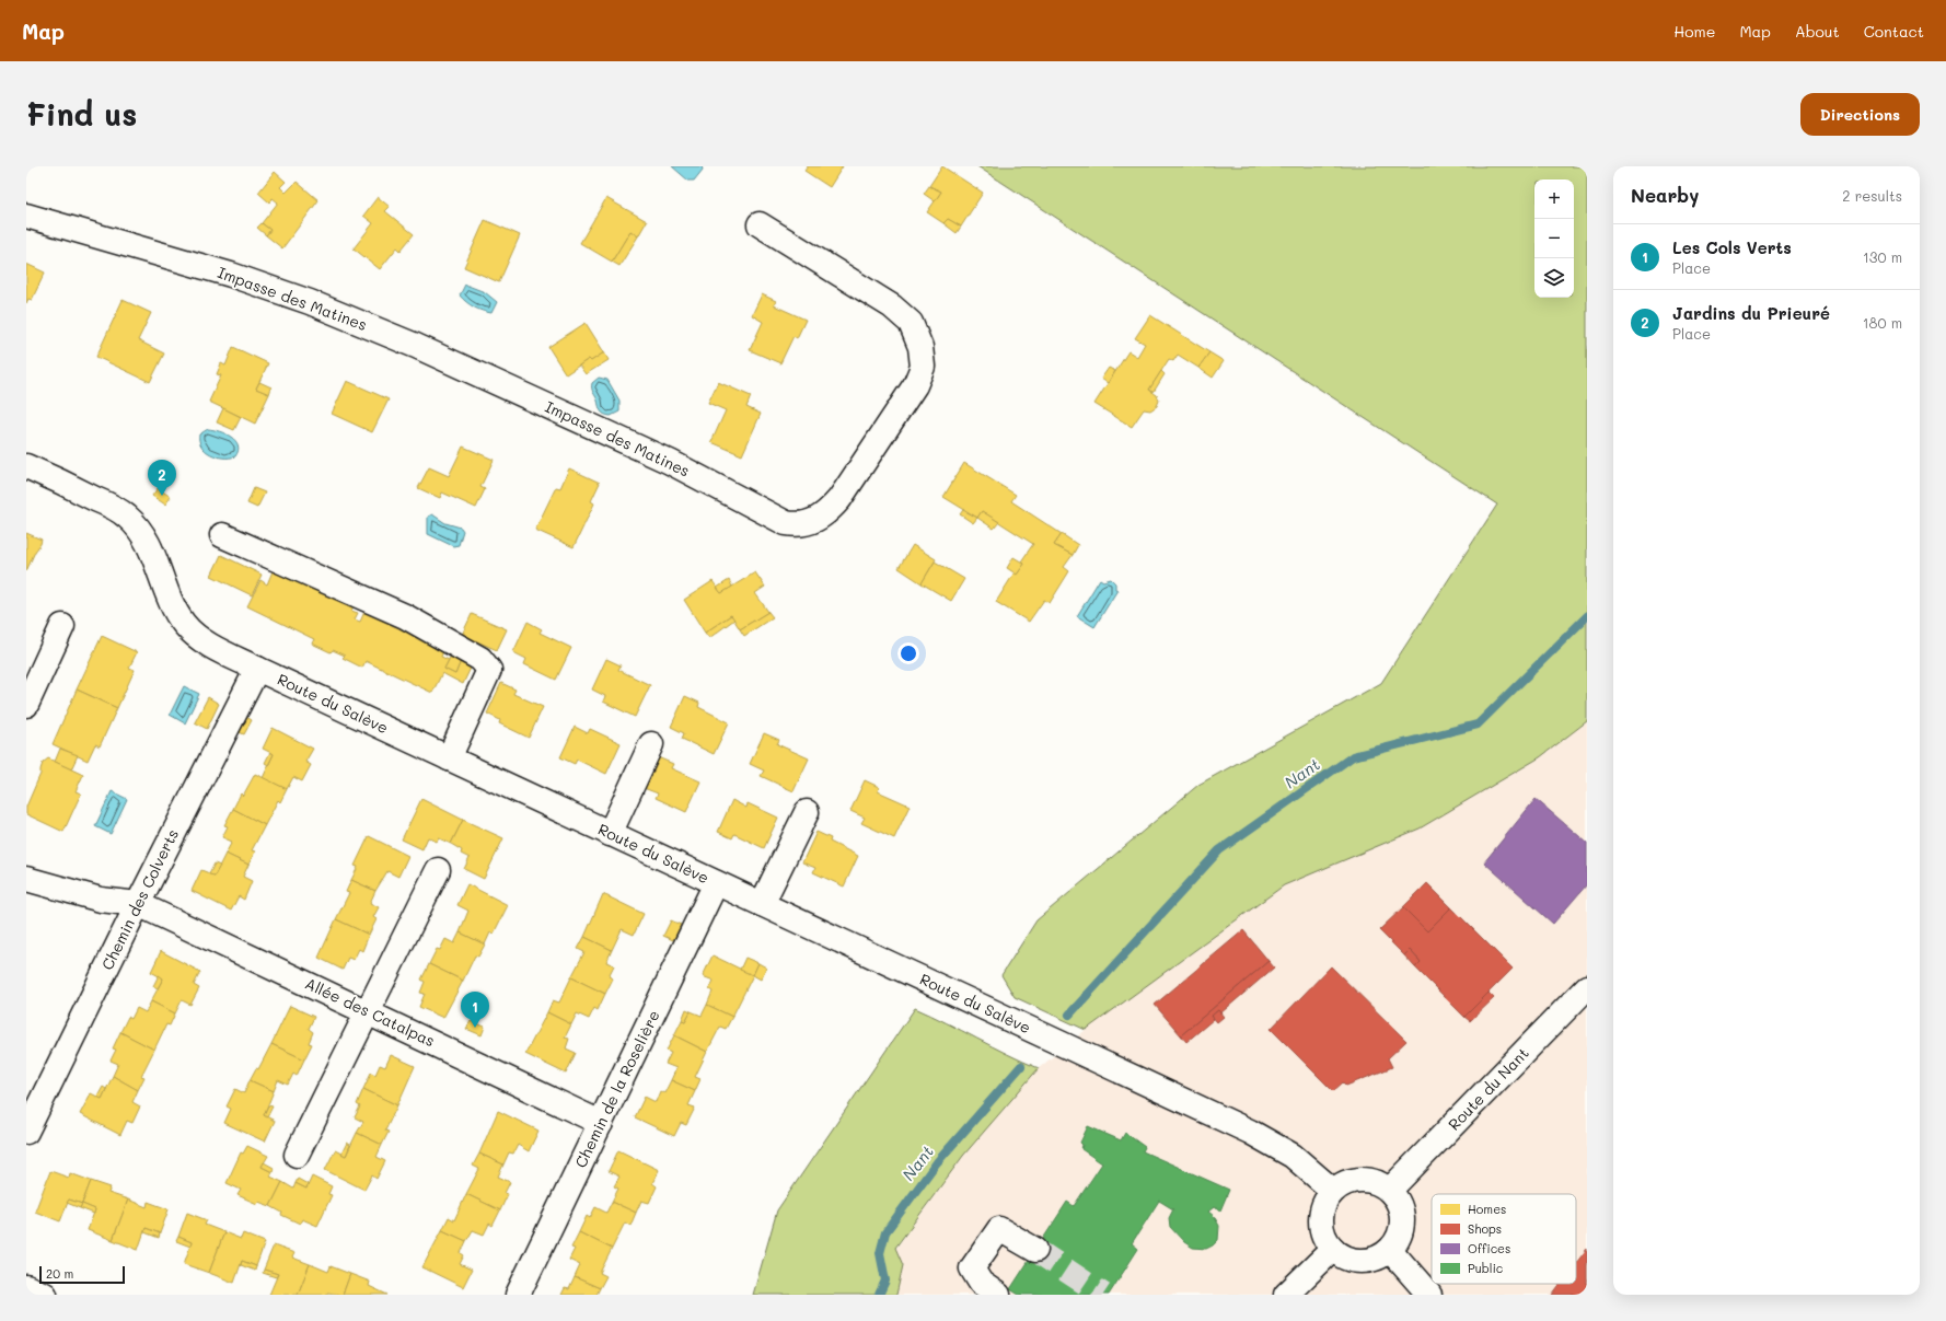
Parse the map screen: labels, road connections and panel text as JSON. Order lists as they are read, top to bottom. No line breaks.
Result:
{"streets":{"street":["Impasse des Matines","Route du Salève","Chemin des Colverts","Allée des Catalpas","Chemin de la Roselière","Route du Nant"]},"crossings":[["Route du Salève","Chemin des Colverts"],["Route du Salève","Chemin de la Roselière"],["Route du Salève","Route du Nant"],["Chemin des Colverts","Allée des Catalpas"],["Allée des Catalpas","Chemin de la Roselière"]],"water":["Nant"],"legend":["Homes","Shops","Offices","Public"],"scale_bar":"20 m","page":{"header":"Map","nav":["Home","Map","About","Contact"],"buttons":"Directions","title":"Find us","heading":["Nearby","2 results"],"map_buttons":["+","−"],"list":[{"mark":"1","name":"Les Cols Verts","note":"Place","value":"130 m"},{"mark":"2","name":"Jardins du Prieuré","note":"Place","value":"180 m"}],"pins":["2","1"],"scale":"20 m"}}
